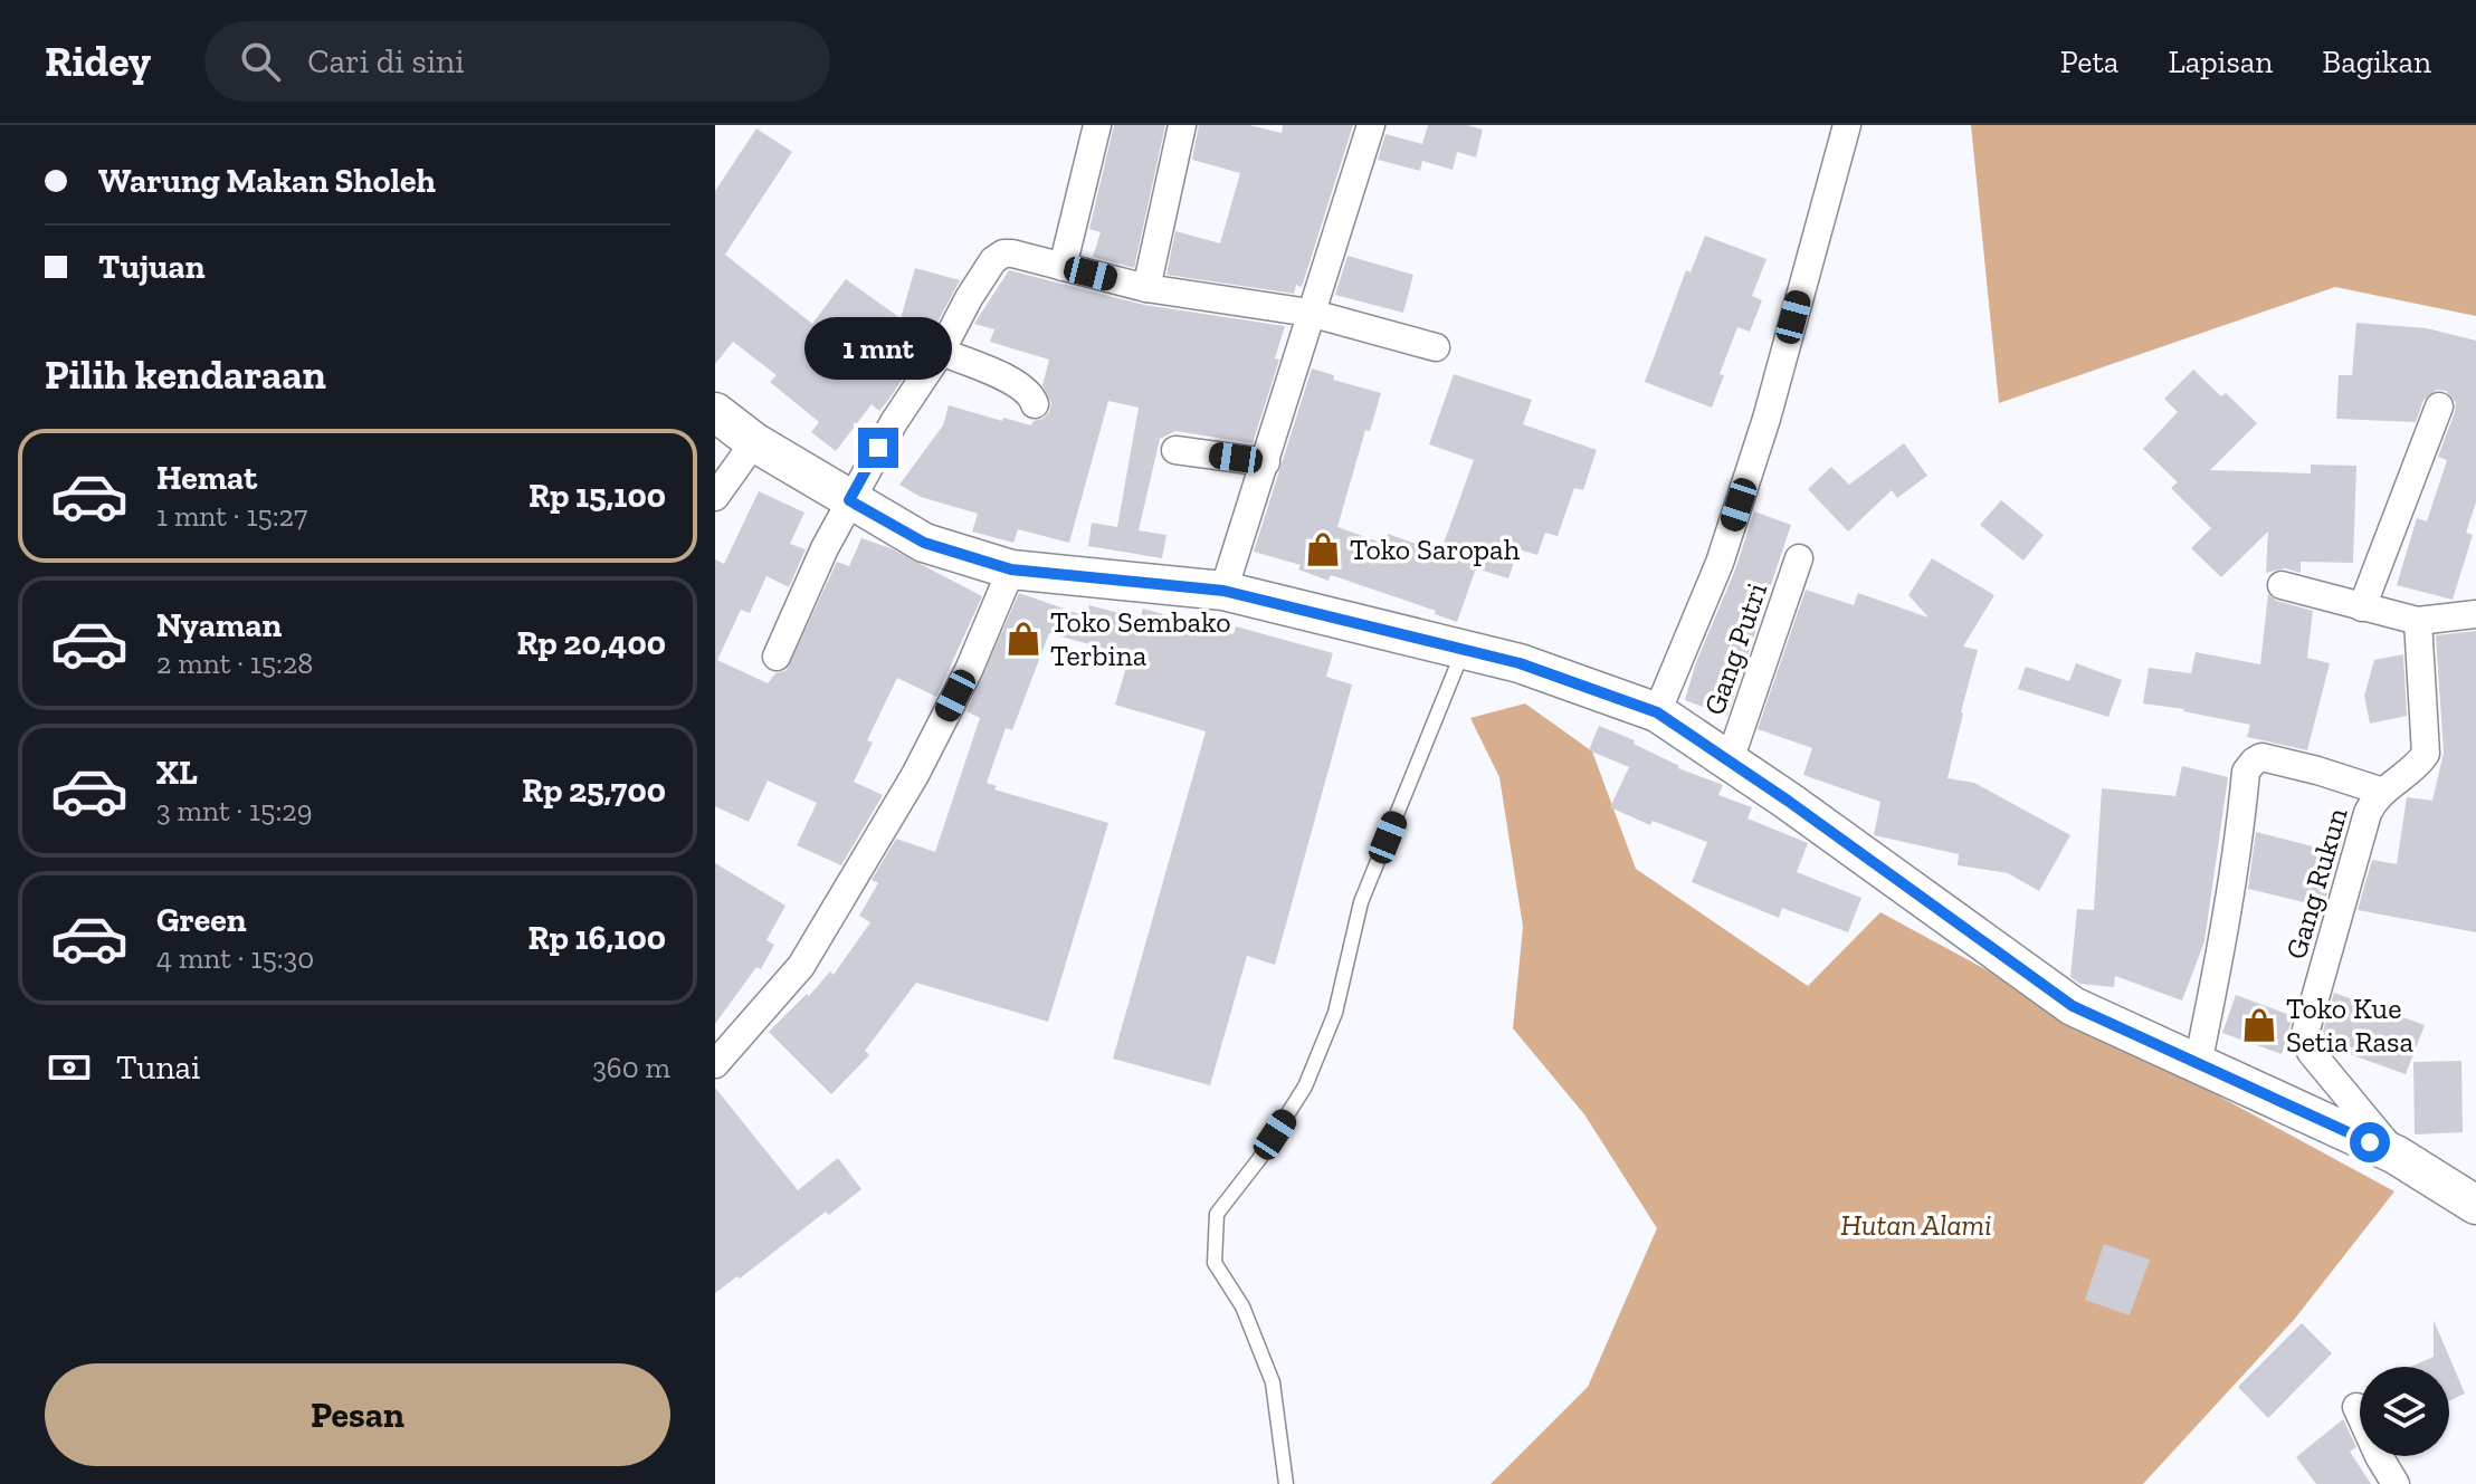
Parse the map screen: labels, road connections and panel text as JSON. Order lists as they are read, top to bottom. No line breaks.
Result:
{"streets":{"street":["Gang Putri","Gang Rukun"]},"parks":["Hutan Alami"],"places":{"shop":["Toko Saropah","Toko Sembako Terbina","Toko Kue Setia Rasa"]},"page":{"header":"Ridey","search":"Cari di sini","nav":["Peta","Lapisan","Bagikan"],"banner":["Warung Makan Sholeh","Tujuan"],"bubble":"1 mnt","heading":"Pilih kendaraan","list":[{"name":"Hemat","note":"1 mnt · 15:27","value":"Rp 15,100"},{"name":"Nyaman","note":"2 mnt · 15:28","value":"Rp 20,400"},{"name":"XL","note":"3 mnt · 15:29","value":"Rp 25,700"},{"name":"Green","note":"4 mnt · 15:30","value":"Rp 16,100"}],"pay":["Tunai","360 m"],"buttons":"Pesan"}}
